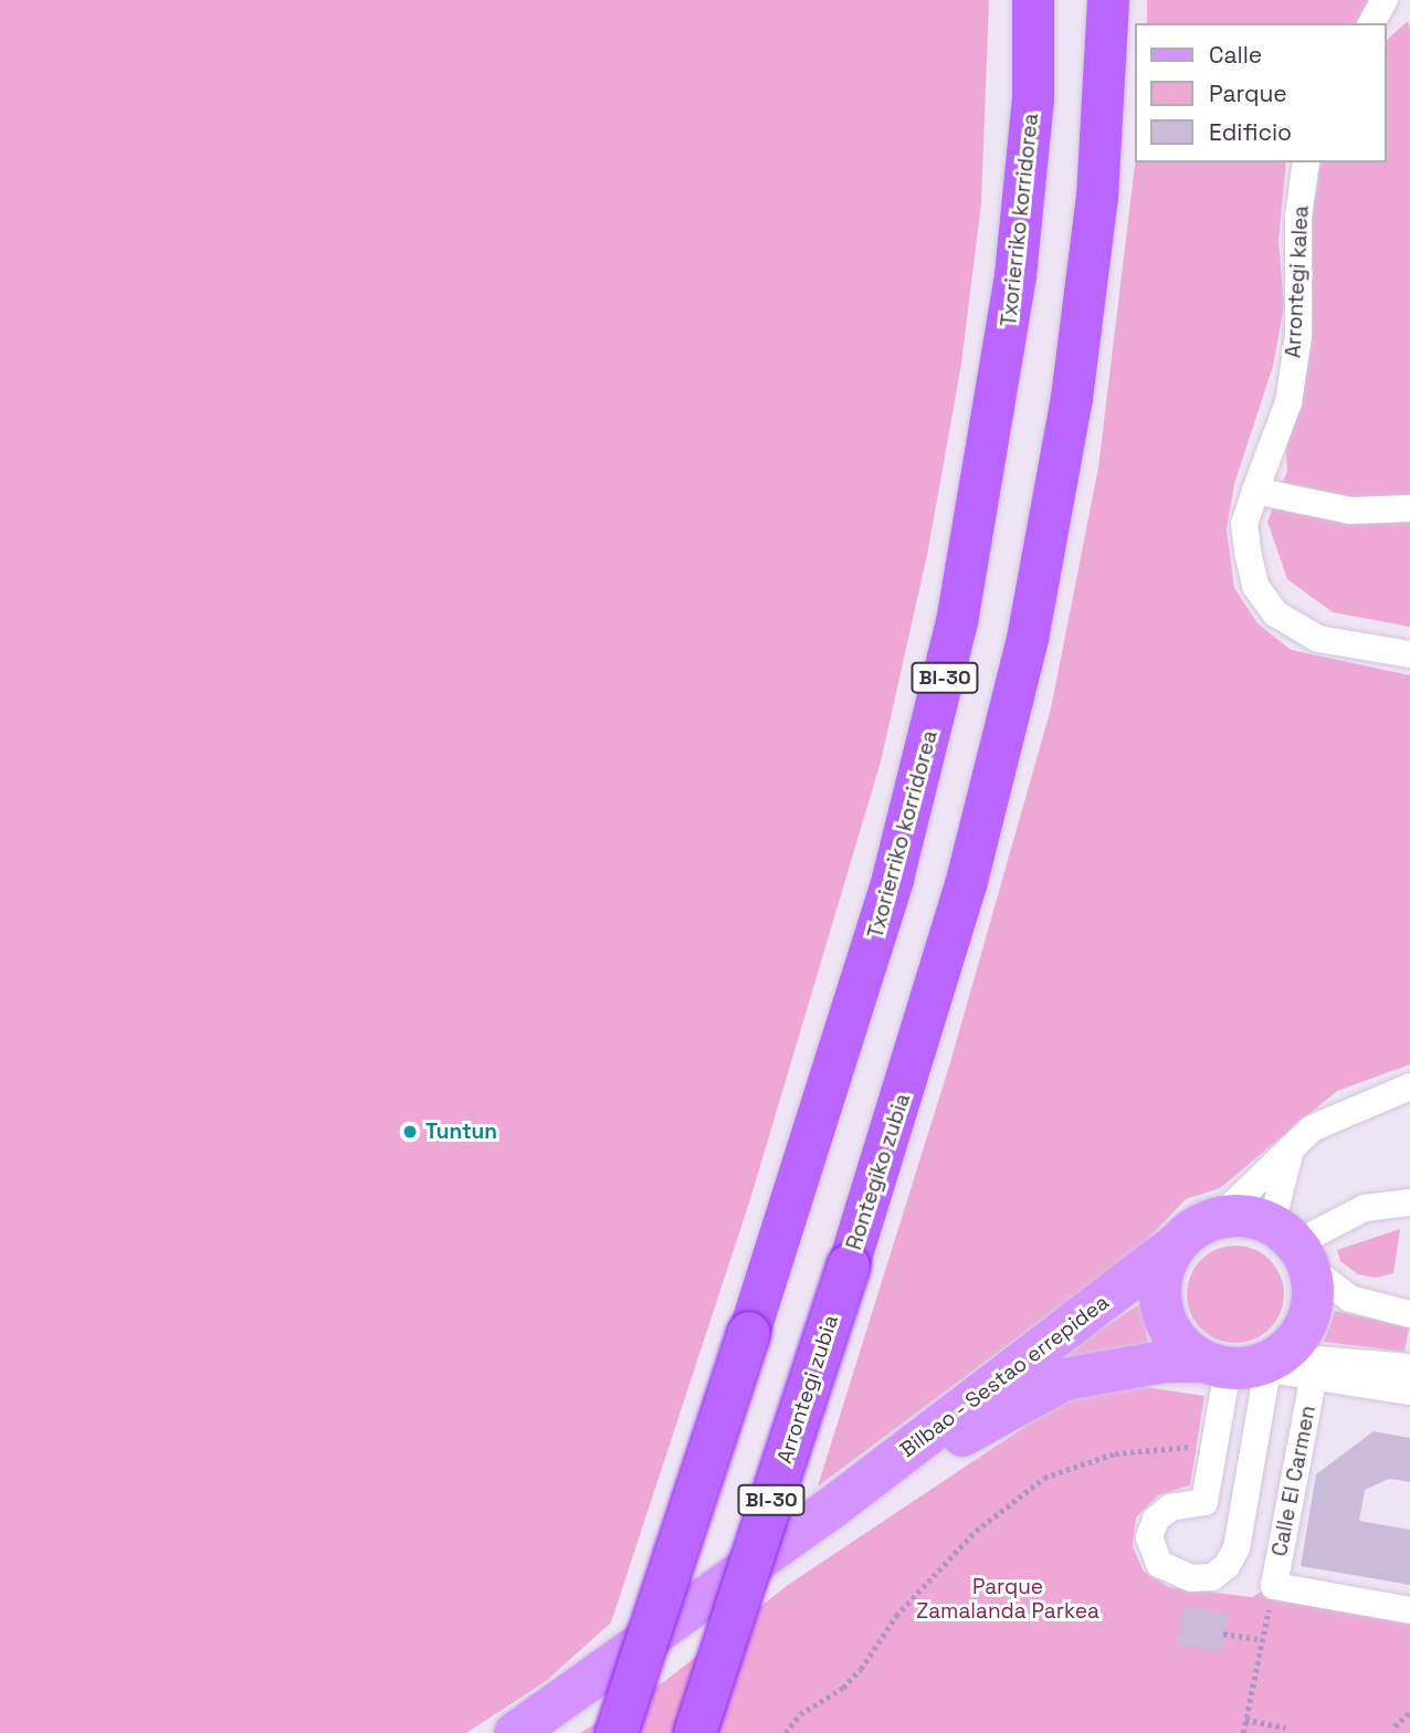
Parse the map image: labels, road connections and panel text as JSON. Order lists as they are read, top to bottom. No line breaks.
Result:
{"streets":{"highway":["Txorierriko korridorea","BI-30","Rontegiko zubia","Arrontegi zubia"],"main road":["Bilbao - Sestao errepidea"],"street":["Arrontegi kalea","Calle El Carmen"]},"crossings":[["Rontegiko zubia","Arrontegi zubia"],["Bilbao - Sestao errepidea","Calle El Carmen"]],"parks":["Parque Zamalanda Parkea"],"places":["Tuntun"],"legend":["Calle","Parque","Edificio"]}
